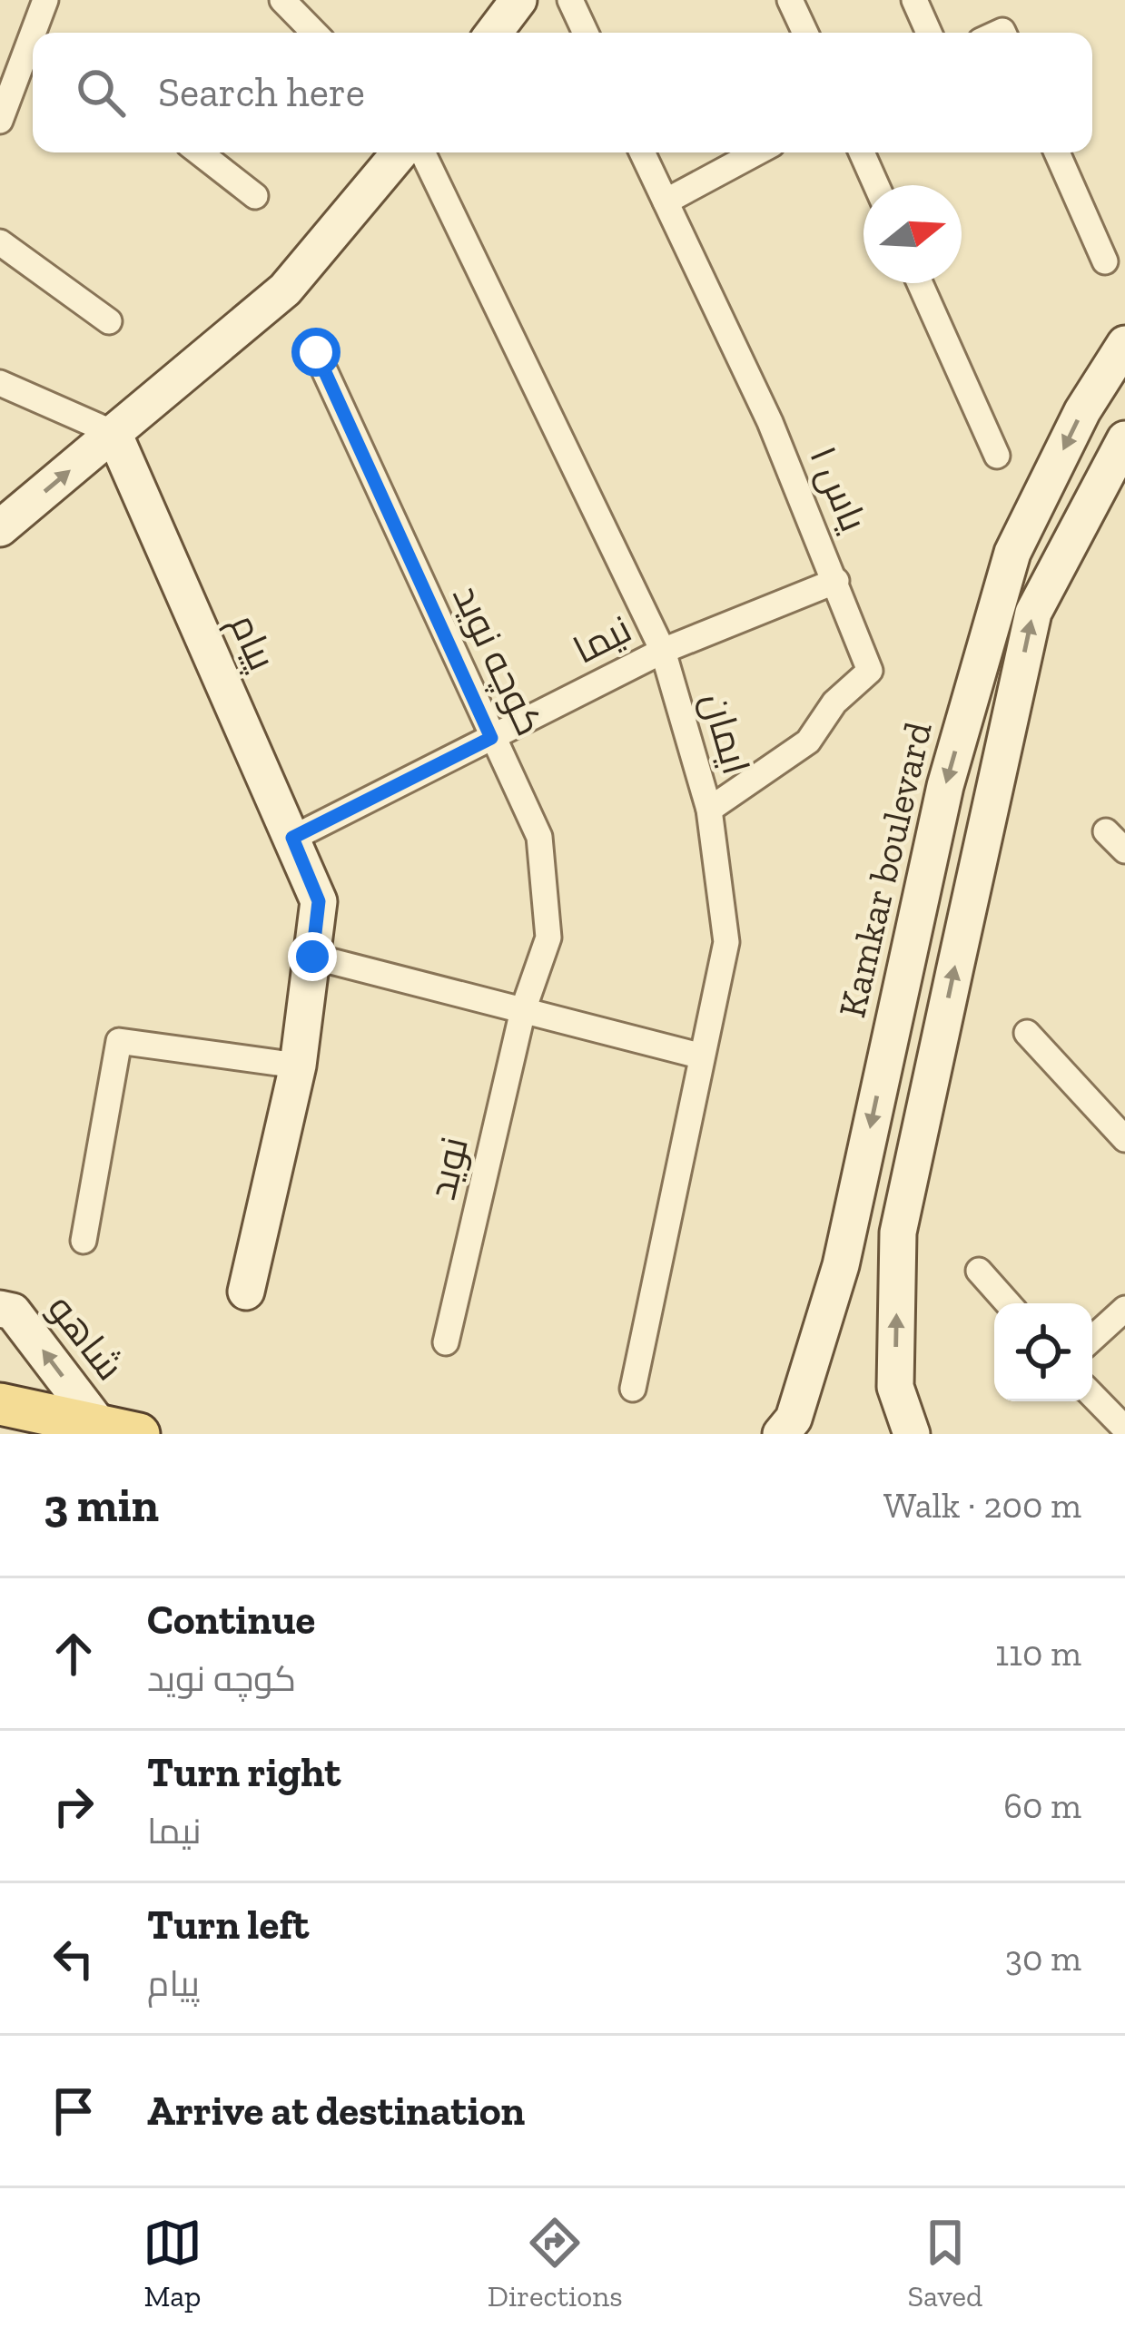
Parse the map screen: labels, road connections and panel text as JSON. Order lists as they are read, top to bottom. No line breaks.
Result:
{"streets":{"main road":["پیام","Kamkar boulevard","شاهو"],"street":["یاس ۱","نیما","کوچه نوید","ایمان","نوید"]},"crossings":[["یاس ۱","نیما"],["یاس ۱","ایمان"],["نیما","پیام"],["نیما","کوچه نوید"],["نیما","ایمان"],["کوچه نوید","نوید"]],"one_way":["شاهو"],"north":"right","page":{"search":"Search here","heading":["3 min","Walk · 200 m"],"list":[["Continue","کوچه نوید","110 m"],["Turn right","نیما","60 m"],["Turn left","پیام","30 m"],"Arrive at destination"],"nav":["Map","Directions","Saved"]}}
